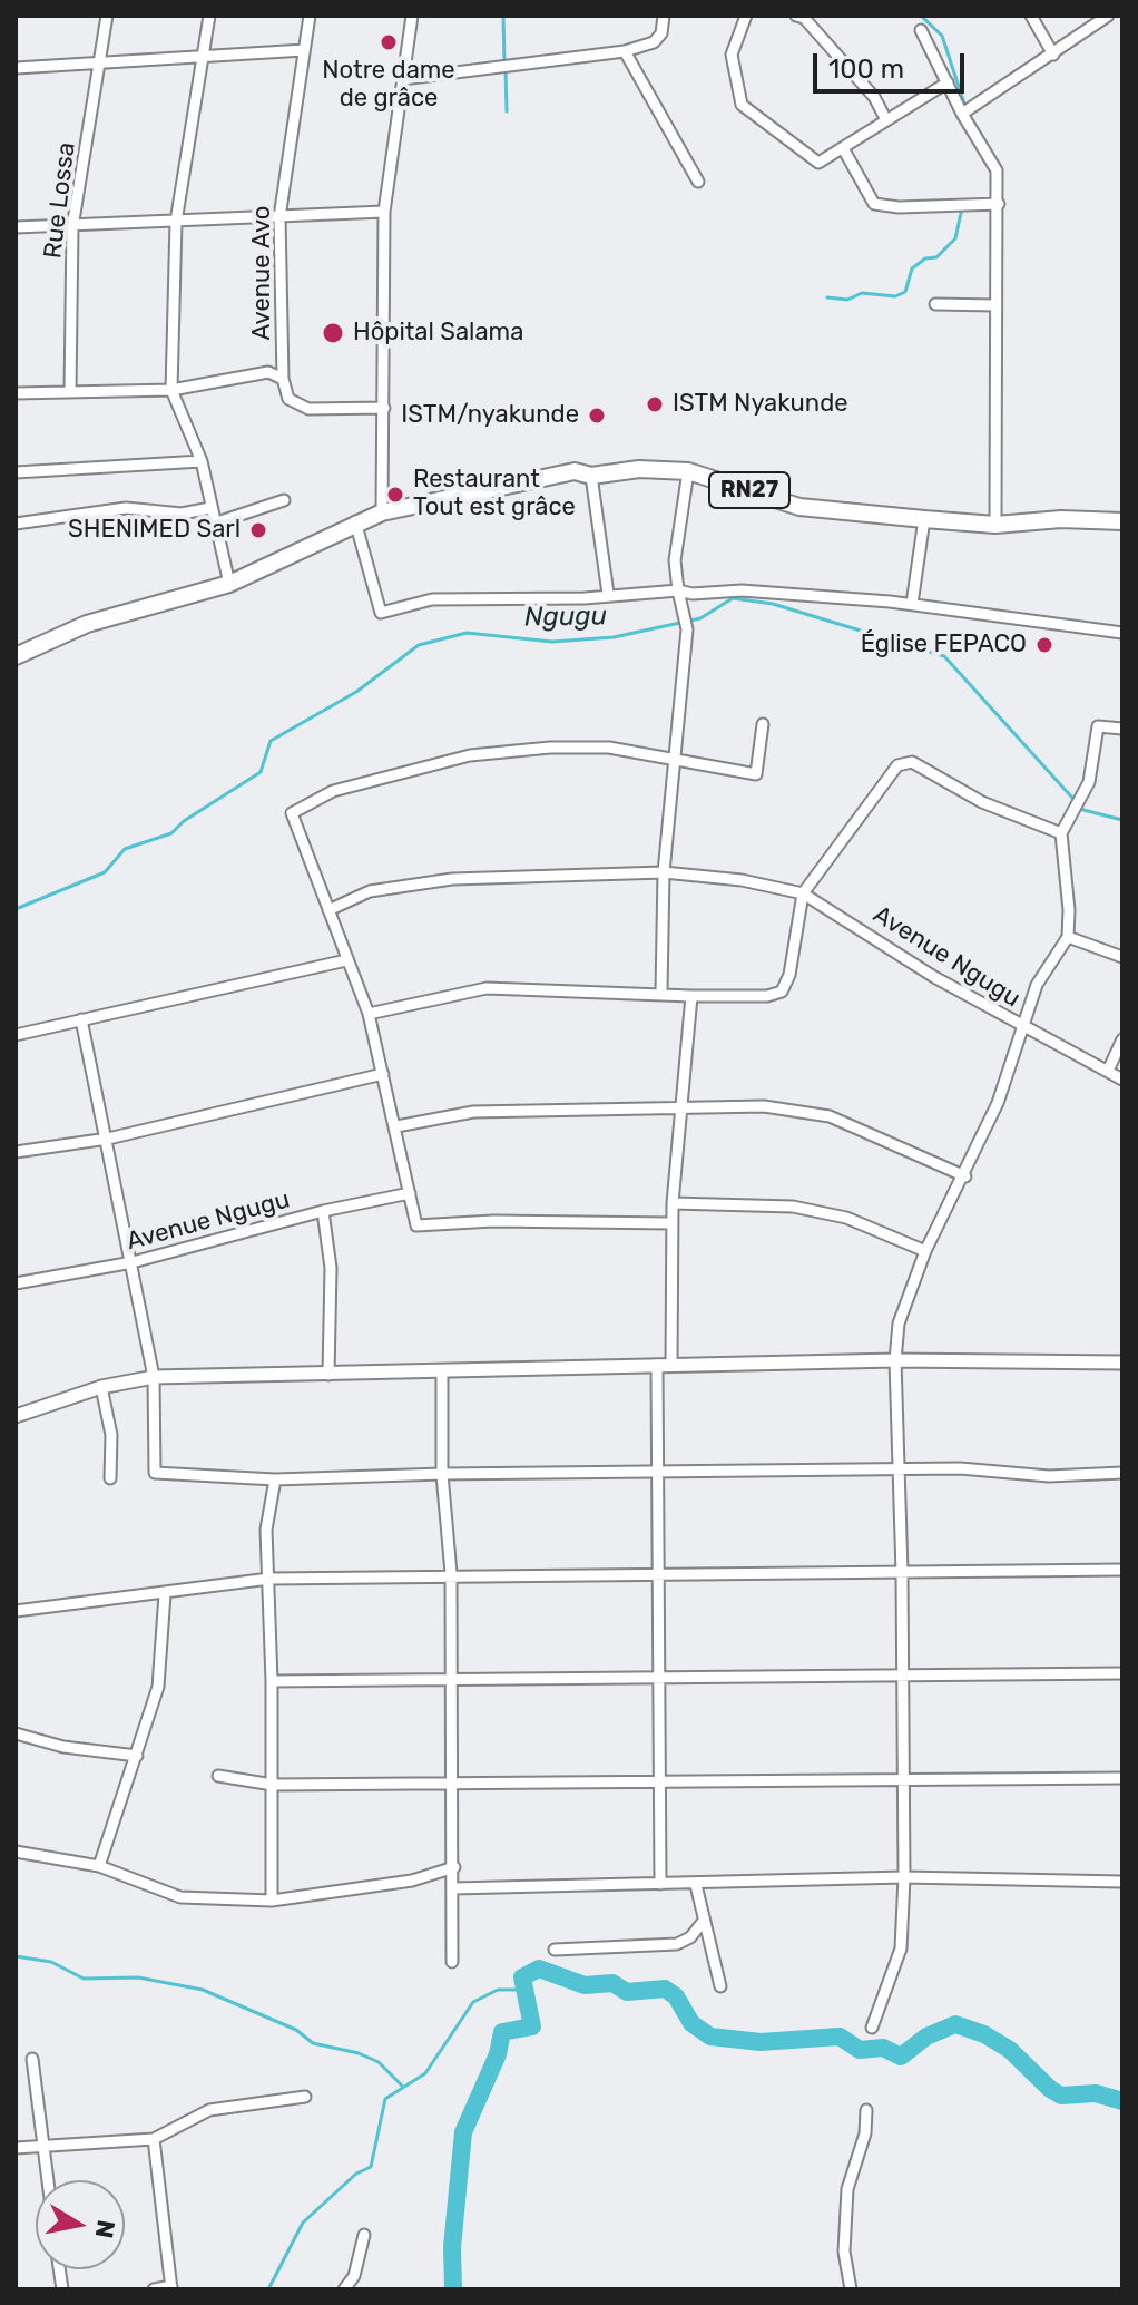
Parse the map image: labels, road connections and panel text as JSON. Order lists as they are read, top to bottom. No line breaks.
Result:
{"streets":{"main road":["RN27"],"street":["Rue Lossa","Avenue Avo","Avenue Ngugu"]},"water":["Ngugu"],"places":["Notre dame de grâce","Hôpital Salama","ISTM Nyakunde","ISTM/nyakunde","Restaurant Tout est grâce","SHENIMED Sarl","Église FEPACO"],"scale_bar":"100 m","north":"right"}
